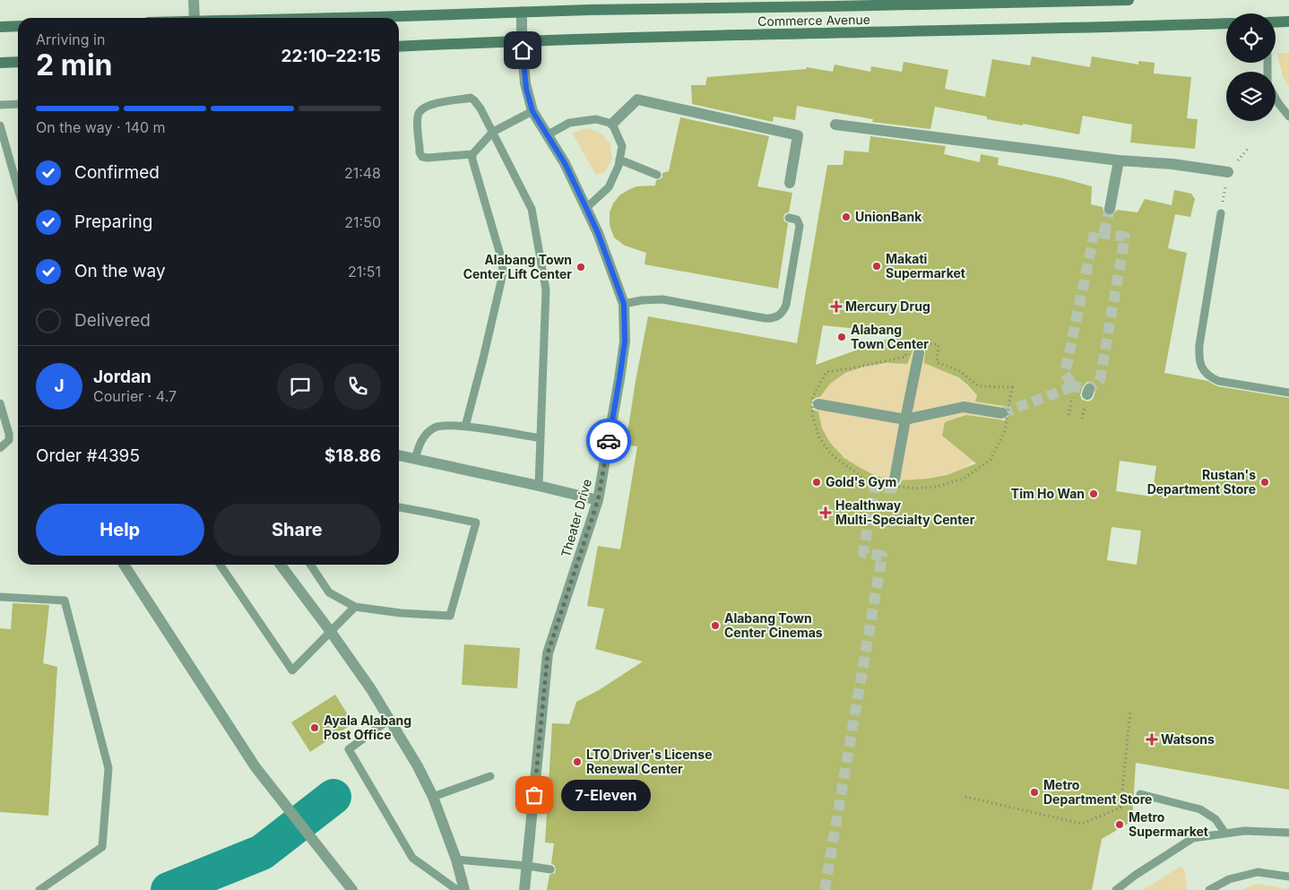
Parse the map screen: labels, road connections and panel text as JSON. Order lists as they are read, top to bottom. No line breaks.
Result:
{"streets":{"main road":["Commerce Avenue"],"street":["Theater Drive"]},"crossings":[["Commerce Avenue","Theater Drive"]],"places":{"other":["UnionBank","Makati Supermarket","Alabang Town Center Lift Center","Alabang Town Center","Gold's Gym","Rustan's Department Store","Tim Ho Wan","Alabang Town Center Cinemas","Ayala Alabang Post Office","LTO Driver's License Renewal Center","Metro Department Store","7-Eleven","Metro Supermarket"],"health":["Mercury Drug","Healthway Multi-Specialty Center","Watsons"]},"page":{"heading":["2 min","Arriving in","22:10–22:15"],"panel":["Jordan","Courier · 4.7","Order #4395","$18.86"],"bar":"On the way · 140 m","list":[["Confirmed","21:48"],["Preparing","21:50"],["On the way","21:51"],"Delivered"],"round":"J","buttons":["Help","Share"],"bubble":"7-Eleven"}}
